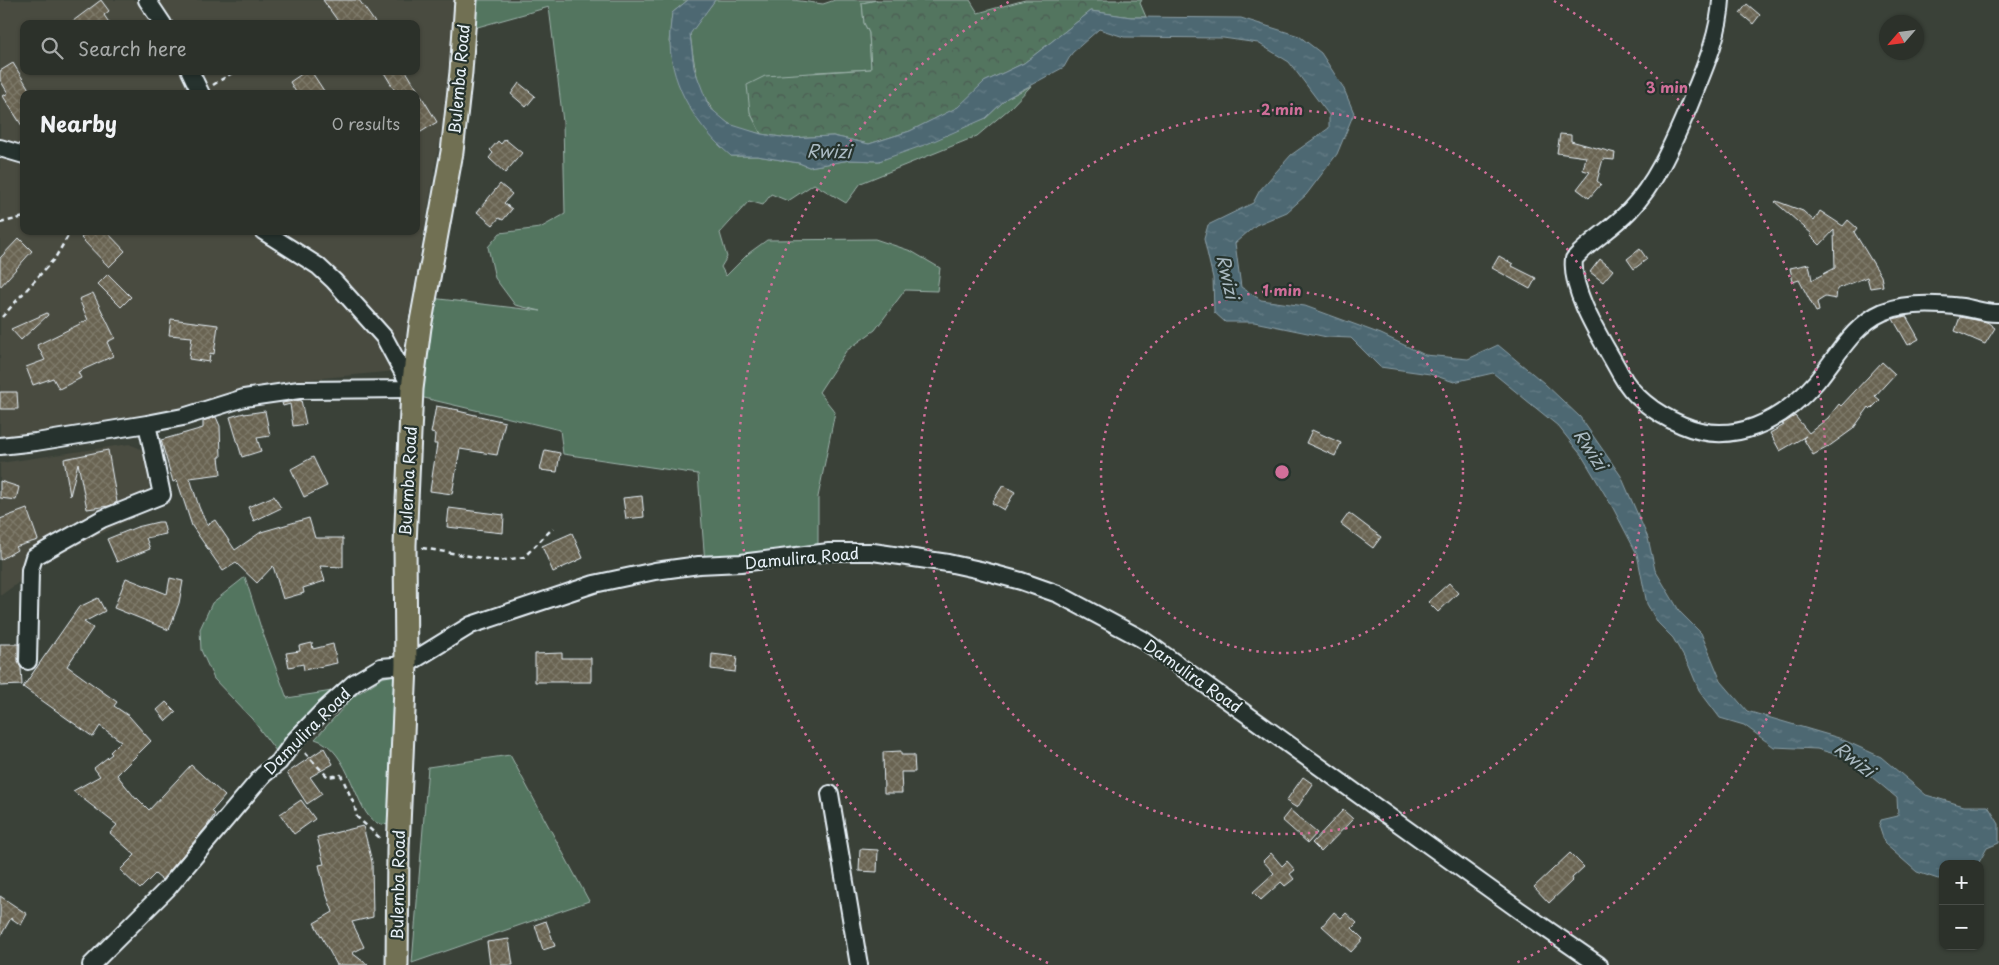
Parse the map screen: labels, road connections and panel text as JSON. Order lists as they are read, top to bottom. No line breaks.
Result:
{"streets":{"main road":["Bulemba Road"],"street":["Damulira Road"]},"crossings":[["Bulemba Road","Damulira Road"]],"water":["Rwizi"],"north":"bottom left","page":{"search":"Search here","heading":["Nearby","0 results"],"map_buttons":["+","−"]},"rings":["3 min","2 min","1 min"]}
